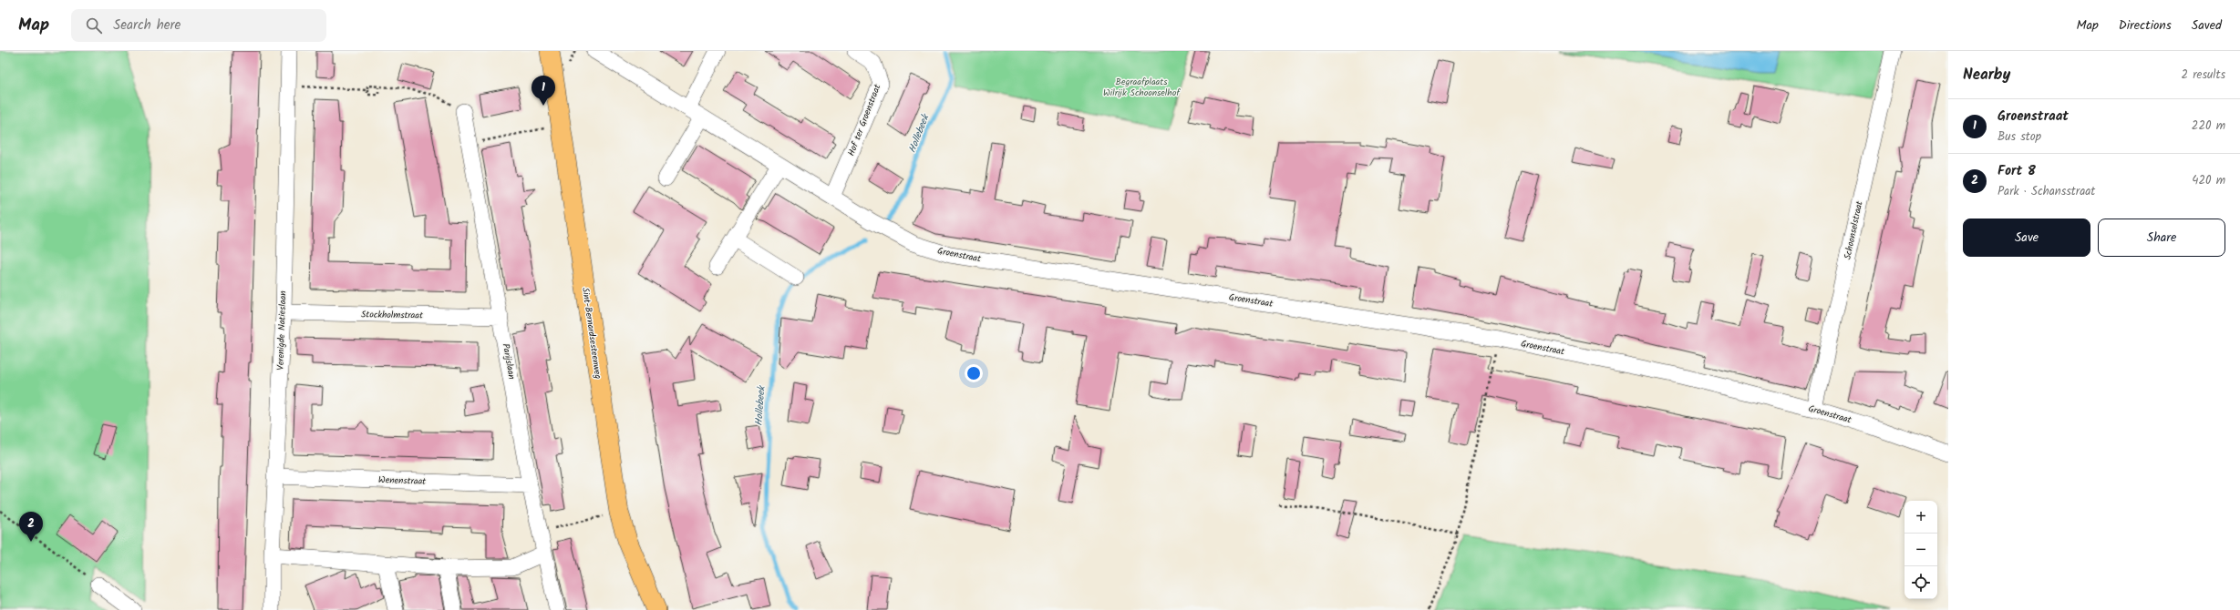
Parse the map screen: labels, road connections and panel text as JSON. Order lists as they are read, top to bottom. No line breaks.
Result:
{"streets":{"main road":["Sint-Bernardsesteenweg"],"street":["Hof ter Groenstraat","Schoonselstraat","Groenstraat","Stockholmstraat","Verenigde Natieslaan","Parijslaan","Wenenstraat"]},"crossings":[["Hof ter Groenstraat","Groenstraat"],["Schoonselstraat","Groenstraat"],["Stockholmstraat","Verenigde Natieslaan"],["Stockholmstraat","Parijslaan"],["Verenigde Natieslaan","Wenenstraat"],["Parijslaan","Wenenstraat"]],"water":["Hollebeek"],"parks":["Begraafplaats Wilrijk Schoonselhof"],"page":{"header":"Map","search":"Search here","nav":["Map","Directions","Saved"],"heading":["Nearby","2 results"],"pins":["1","2"],"list":[{"mark":"1","name":"Groenstraat","note":"Bus stop","value":"220 m"},{"mark":"2","name":"Fort 8","note":"Park · Schansstraat","value":"420 m"}],"buttons":["Save","Share"],"map_buttons":["+","−"]}}
